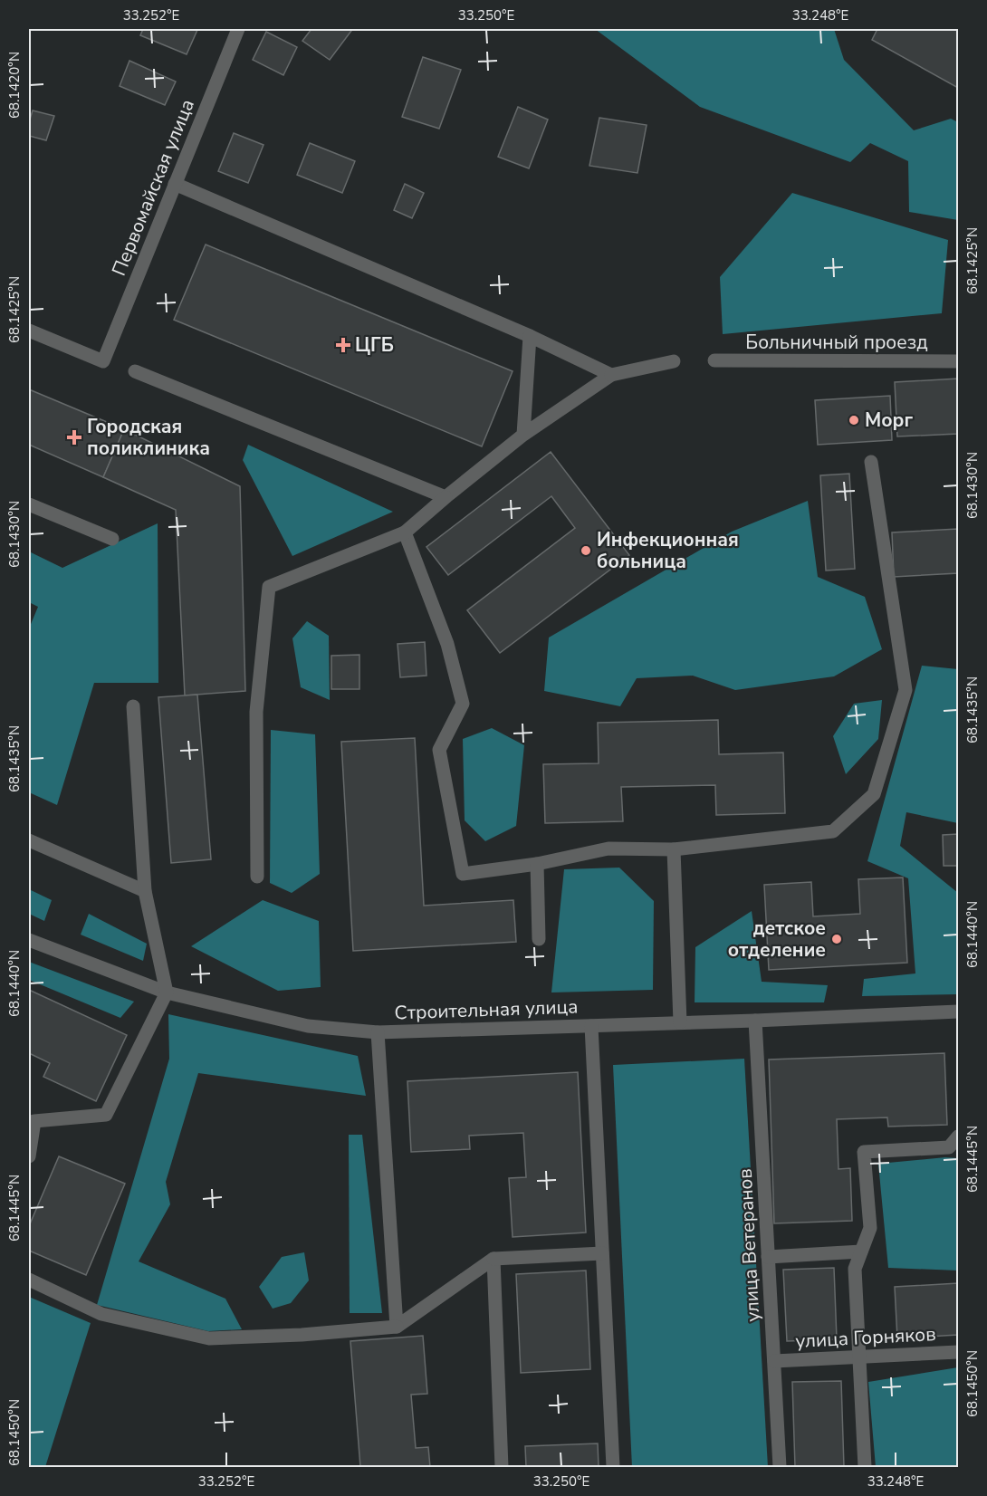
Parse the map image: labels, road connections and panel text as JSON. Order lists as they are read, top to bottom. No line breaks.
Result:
{"streets":{"street":["Первомайская улица","Больничный проезд","Строительная улица","улица Ветеранов","улица Горняков"]},"crossings":[["Строительная улица","улица Ветеранов"],["улица Ветеранов","улица Горняков"]],"places":{"health":["ЦГБ","Городская поликлиника"],"other":["Морг","Инфекционная больница","детское отделение"]},"coordinates":["33.252°E","33.250°E","33.248°E","68.1420°N","68.1425°N","68.1430°N","68.1435°N","68.1440°N","68.1445°N","68.1450°N"]}
